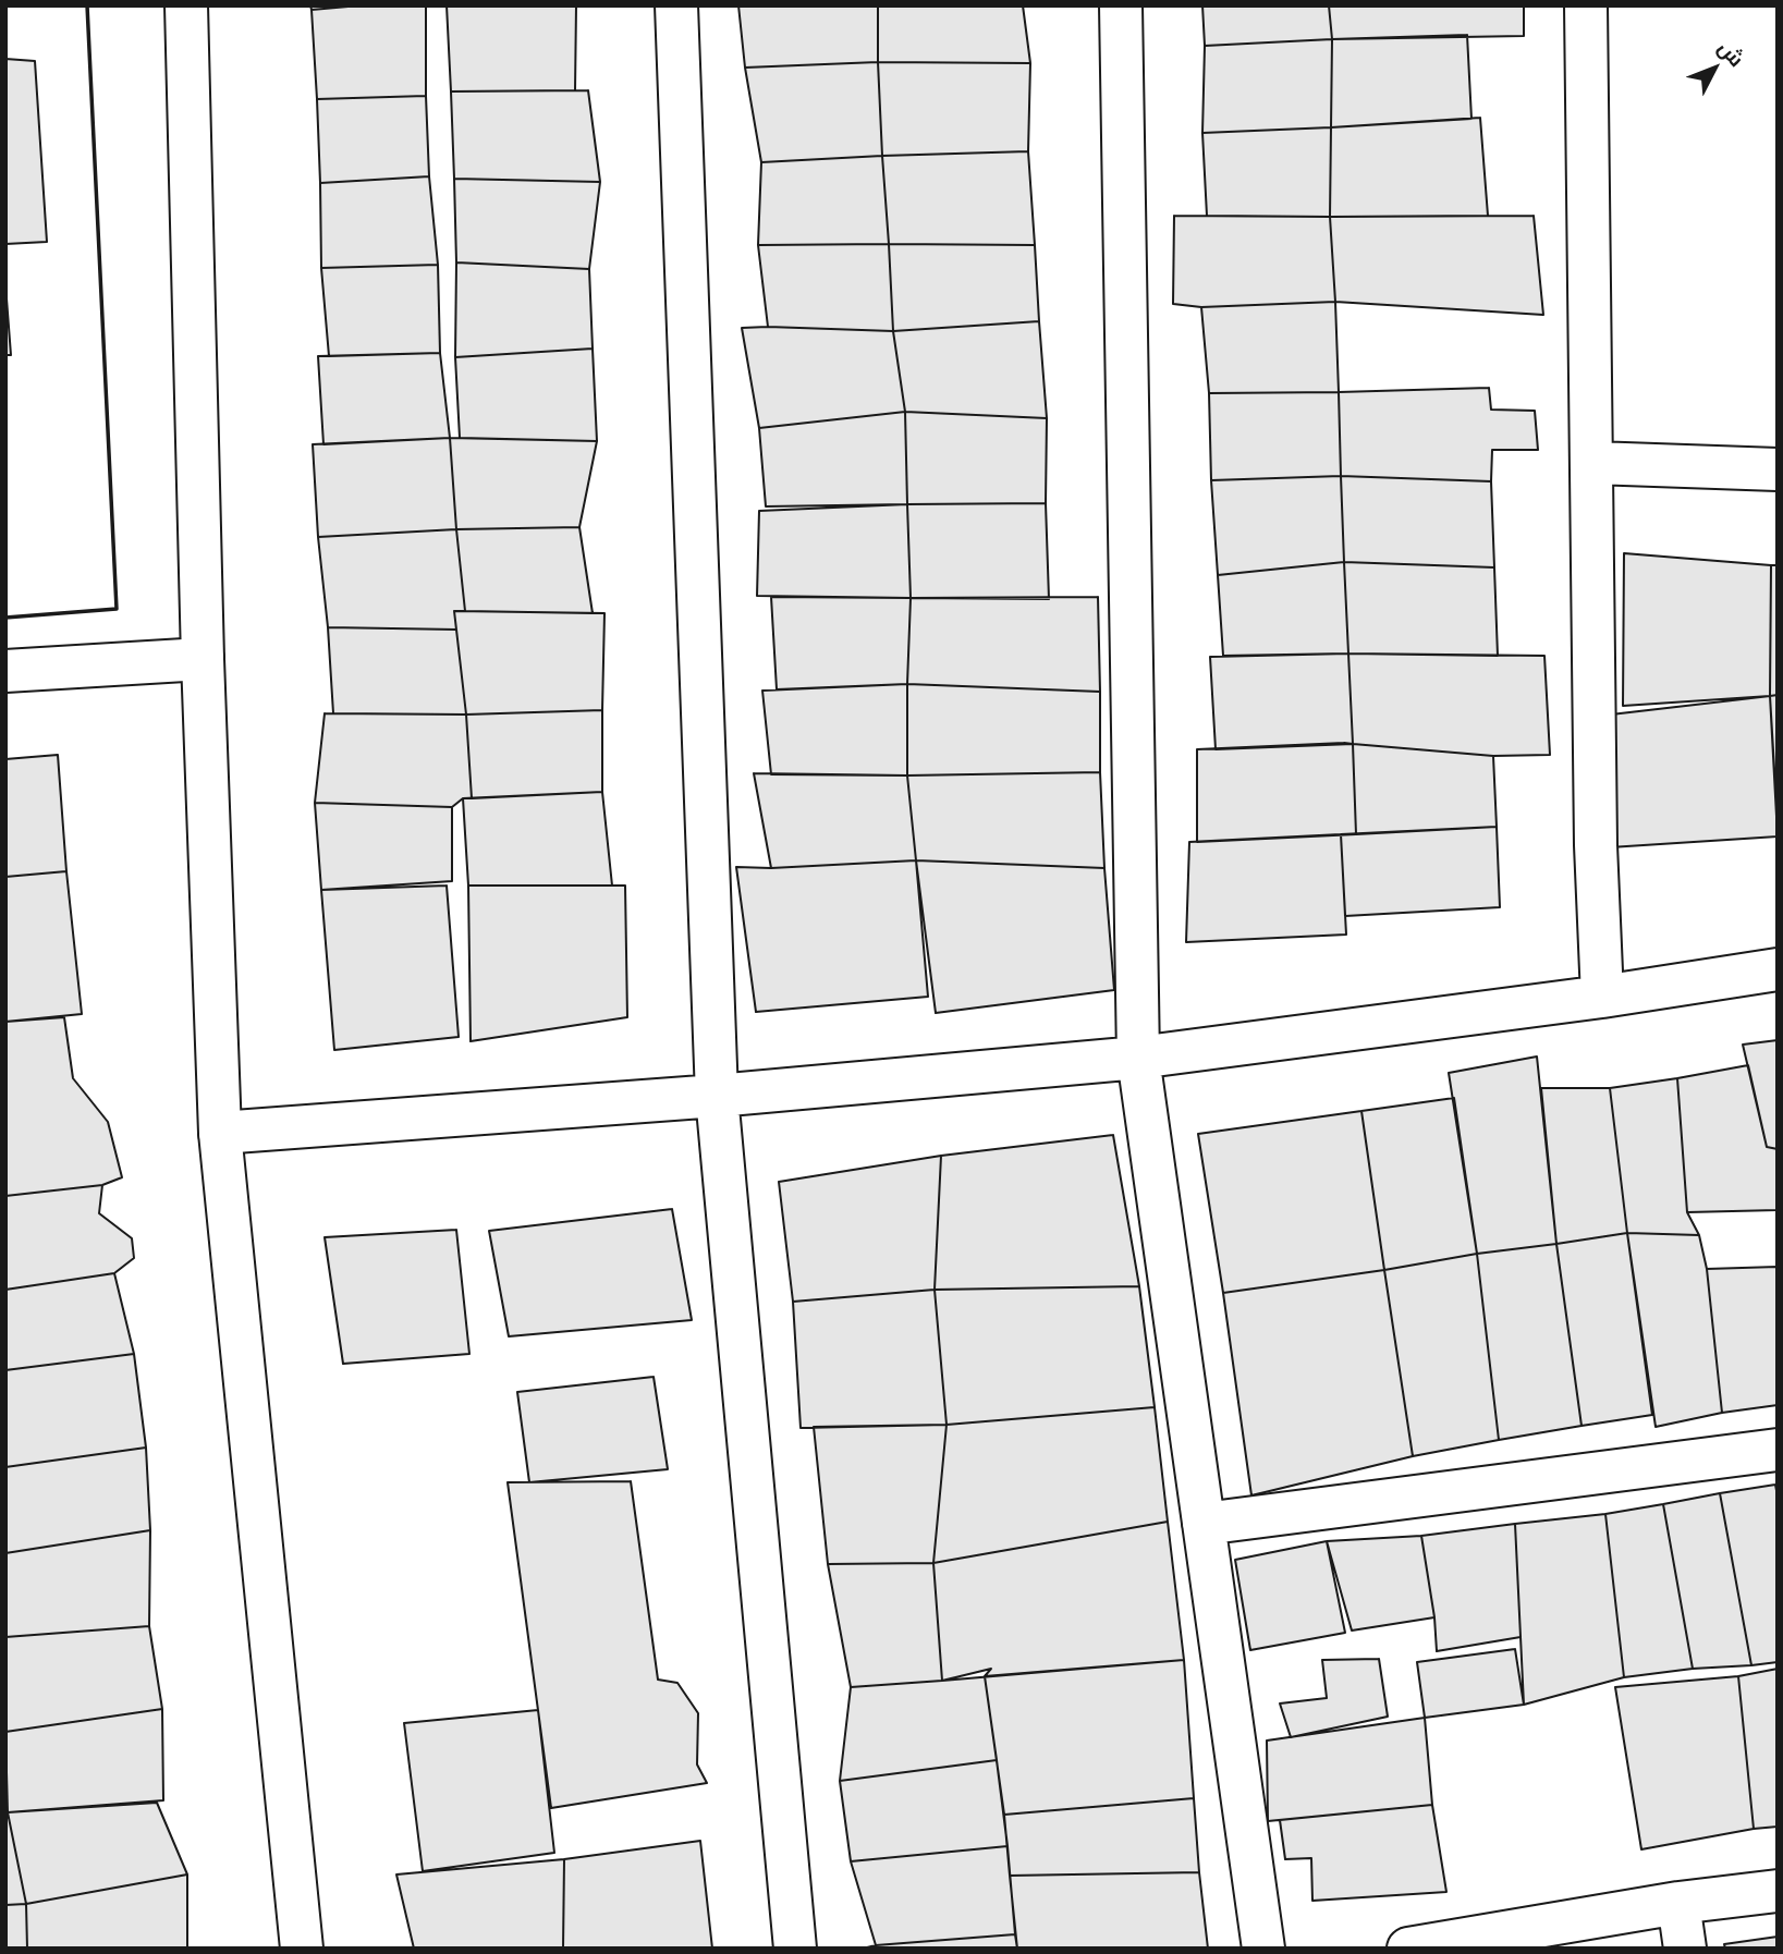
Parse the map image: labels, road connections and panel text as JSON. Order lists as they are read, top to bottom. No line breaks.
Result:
{"north":"top right"}
